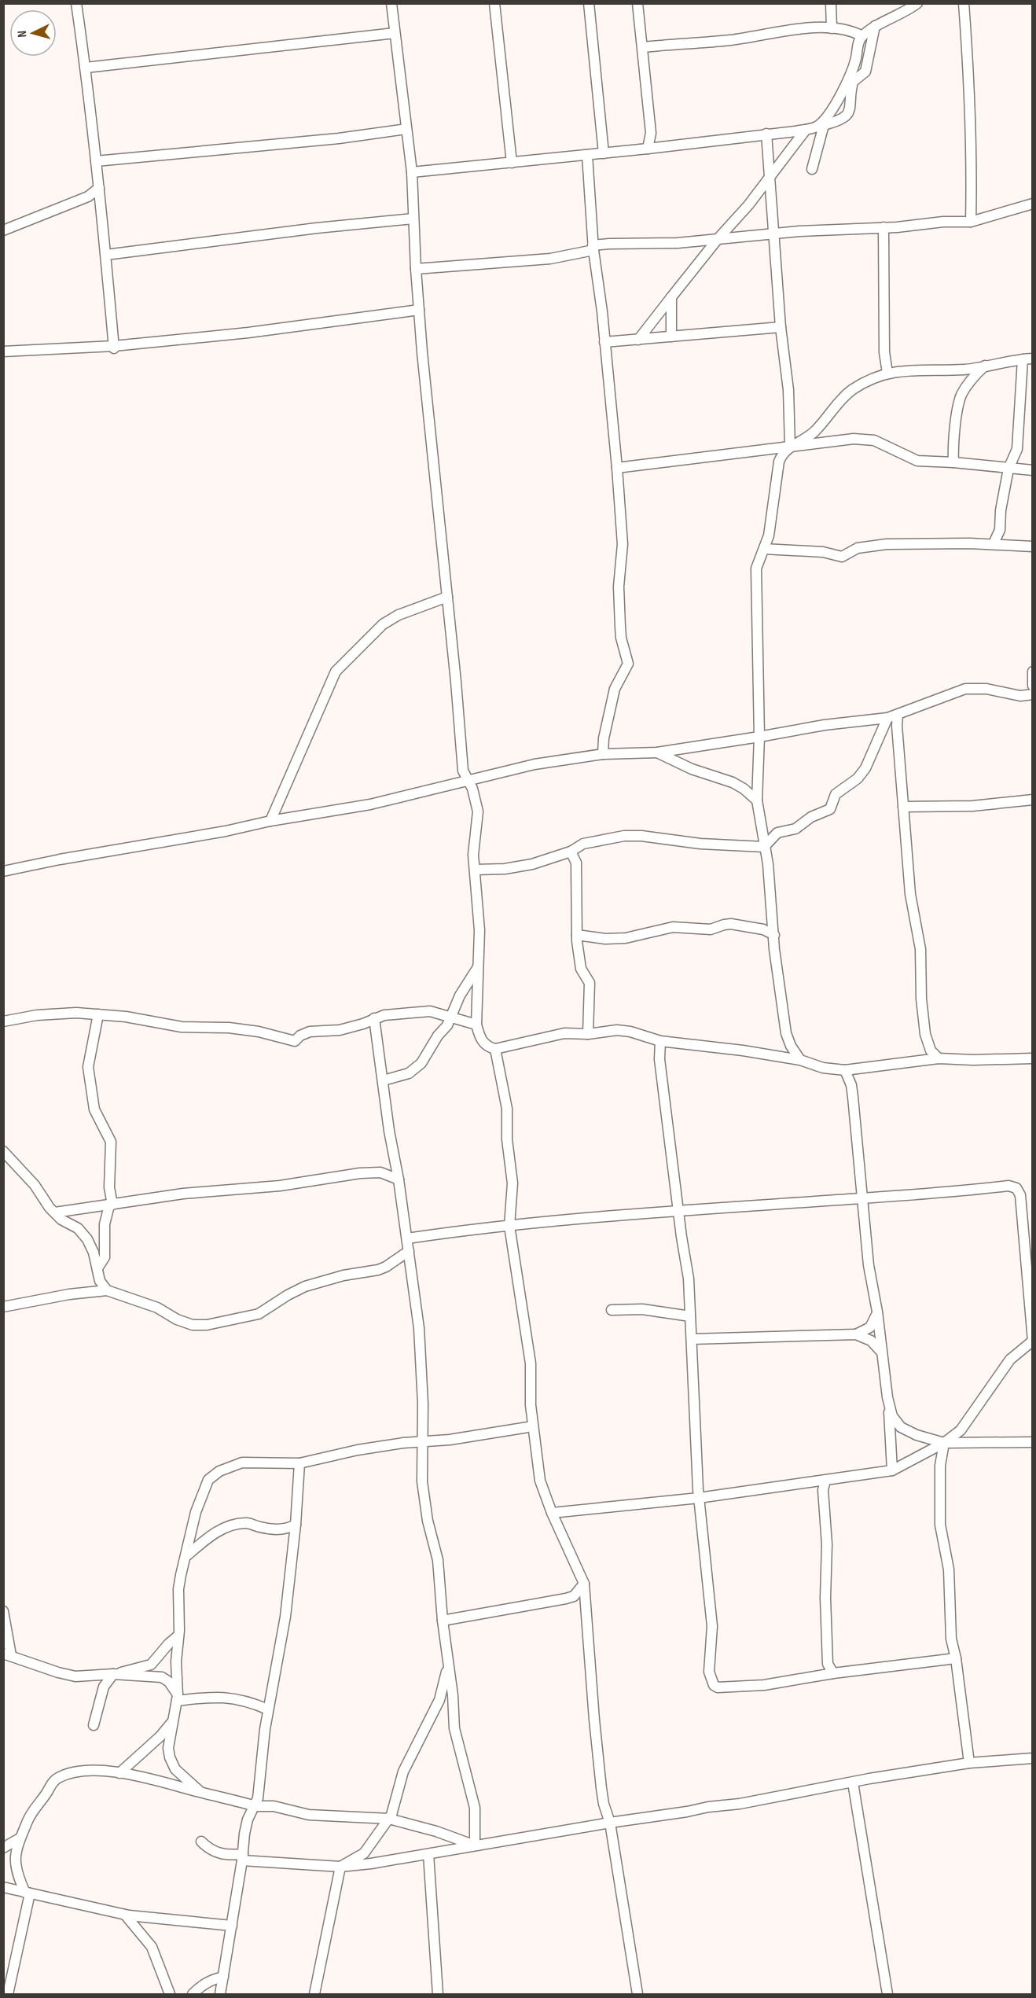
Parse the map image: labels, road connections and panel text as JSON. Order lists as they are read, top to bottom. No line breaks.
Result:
{"north":"left"}
